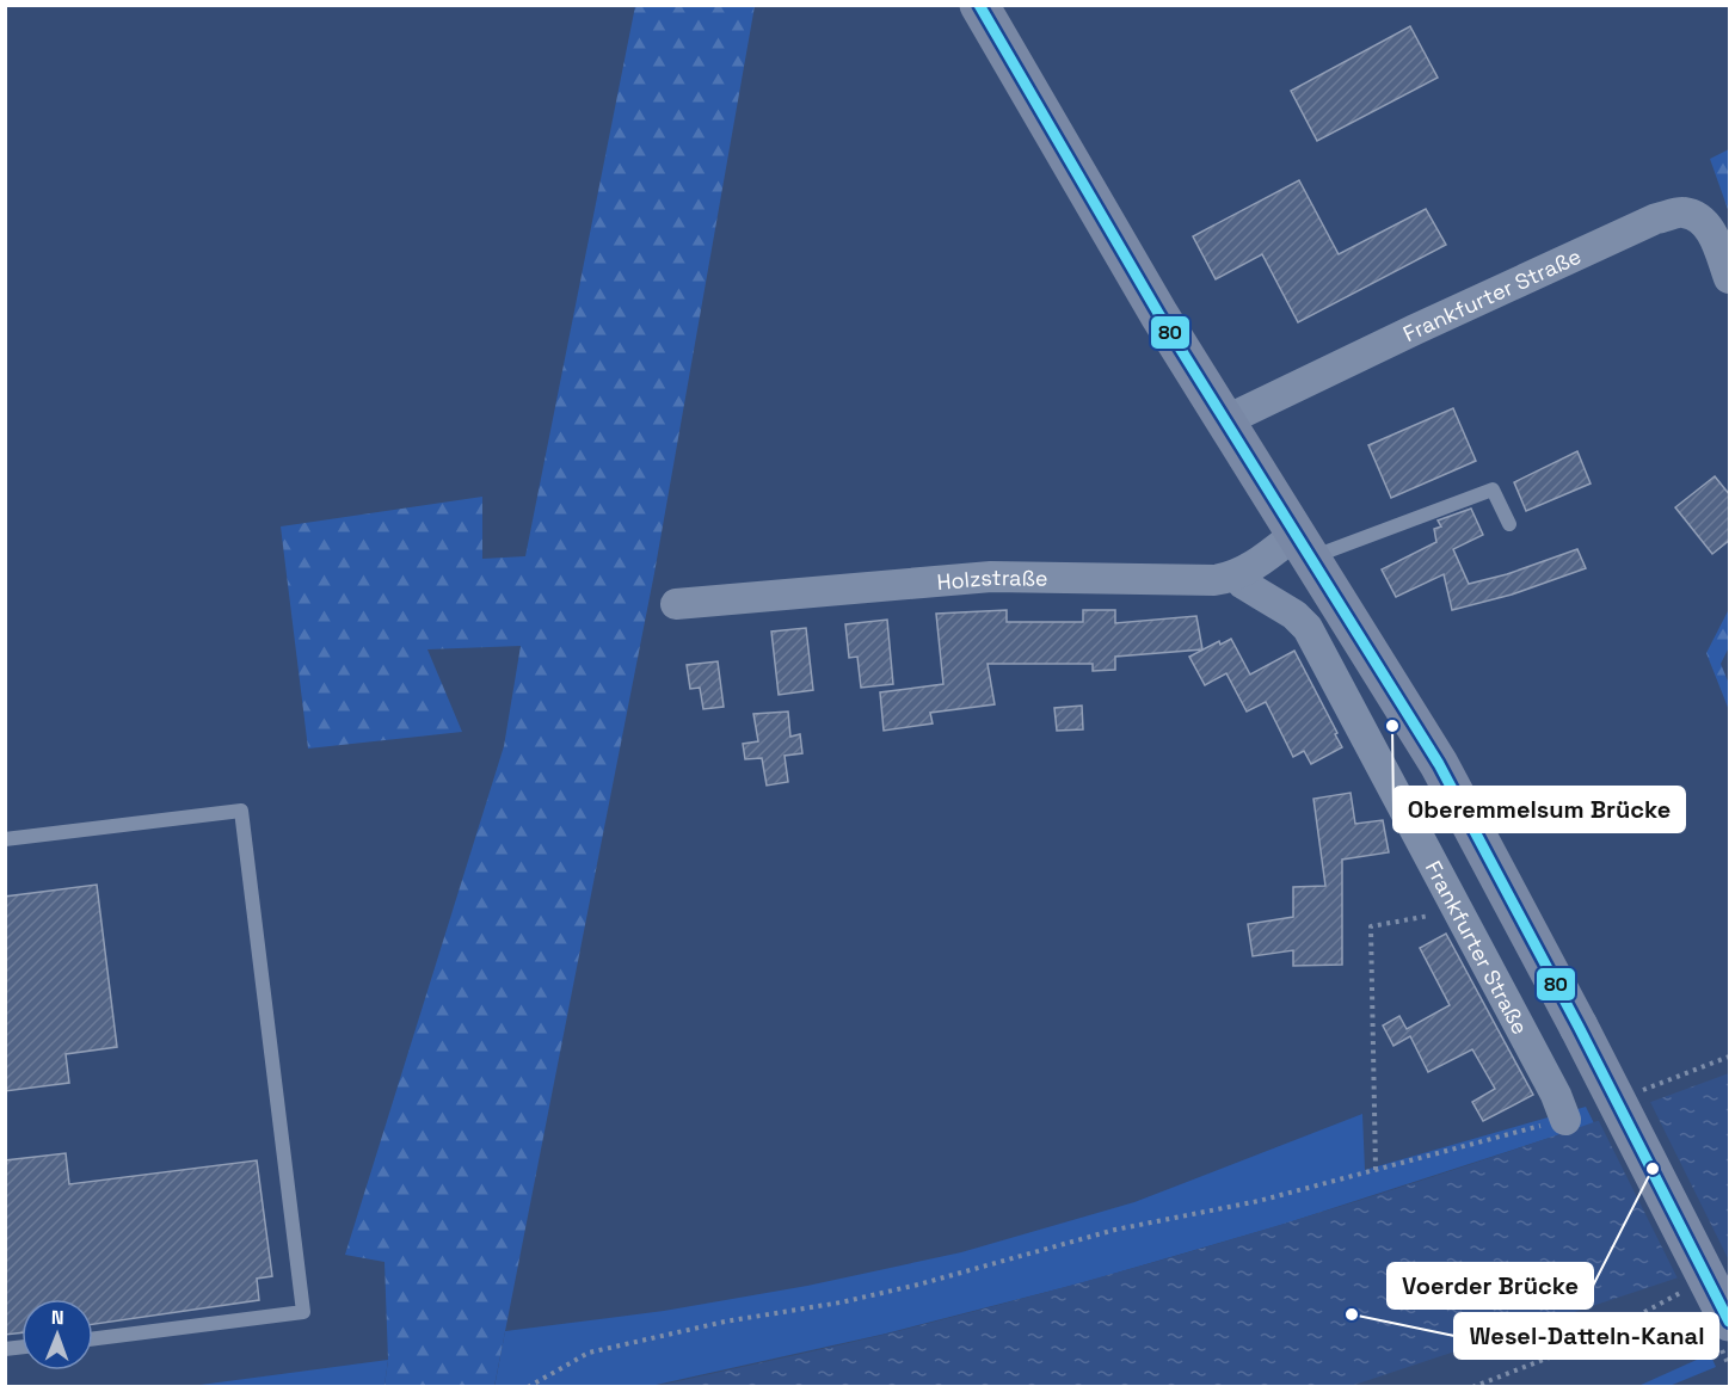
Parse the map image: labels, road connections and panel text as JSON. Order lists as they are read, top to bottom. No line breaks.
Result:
{"streets":{"street":["Frankfurter Straße","Holzstraße"]},"crossings":[["Frankfurter Straße","Holzstraße"]],"places":["Oberemmelsum Brücke","Voerder Brücke","Wesel-Datteln-Kanal"],"lines":["transit line 80"],"north":"top"}
